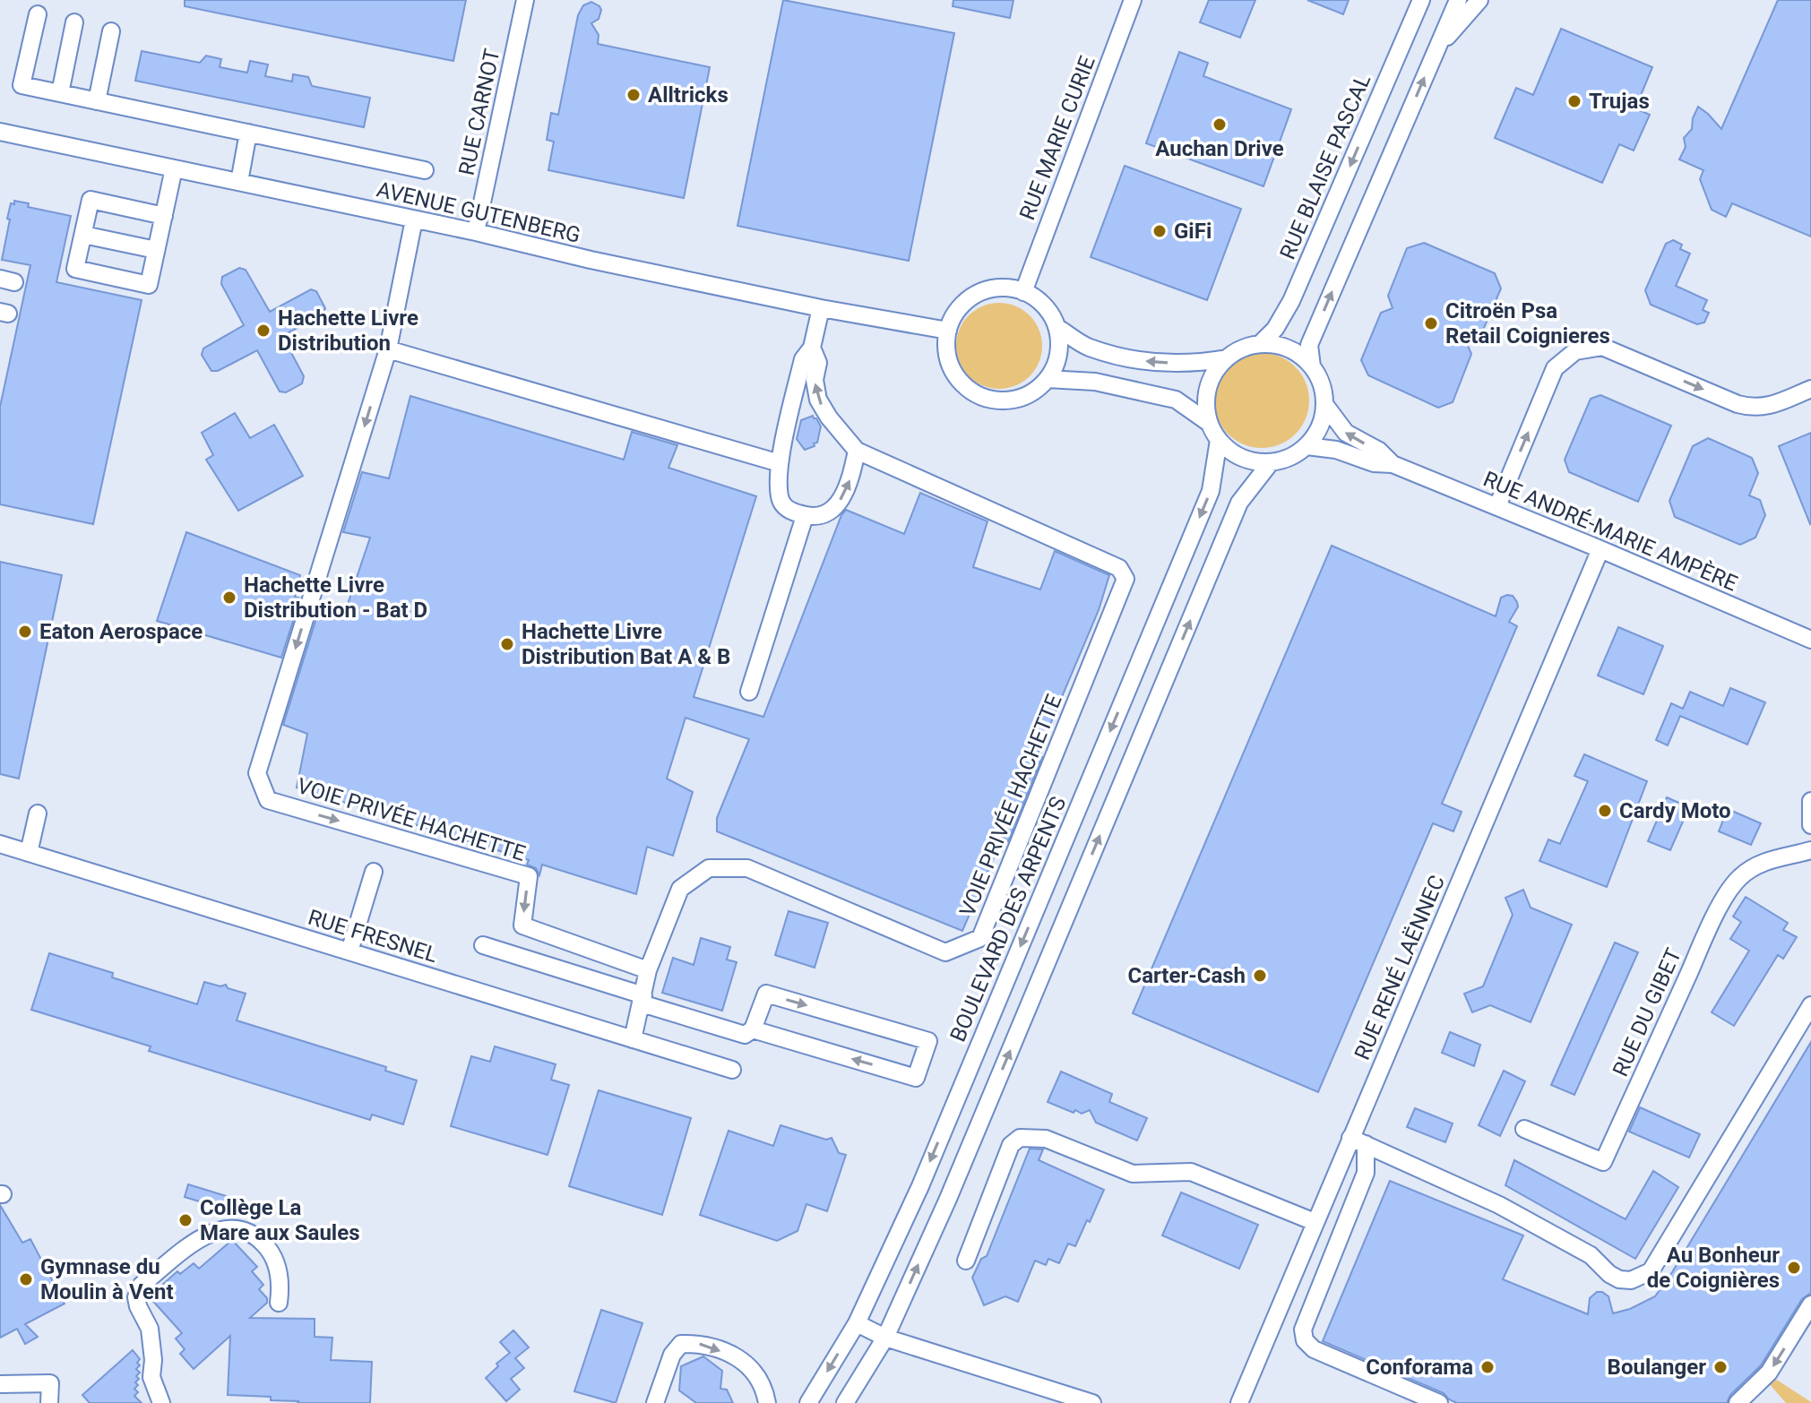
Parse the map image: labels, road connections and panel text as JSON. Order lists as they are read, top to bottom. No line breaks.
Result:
{"streets":{"street":["RUE CARNOT","RUE MARIE CURIE","RUE BLAISE PASCAL","AVENUE GUTENBERG","RUE ANDRÉ-MARIE AMPÈRE","VOIE PRIVÉE HACHETTE","BOULEVARD DES ARPENTS","RUE FRESNEL","RUE RENÉ LAËNNEC","RUE DU GIBET"]},"crossings":[["RUE CARNOT","AVENUE GUTENBERG"],["RUE MARIE CURIE","AVENUE GUTENBERG"],["RUE BLAISE PASCAL","BOULEVARD DES ARPENTS"],["AVENUE GUTENBERG","VOIE PRIVÉE HACHETTE"],["RUE ANDRÉ-MARIE AMPÈRE","RUE RENÉ LAËNNEC"]],"places":["Alltricks","Trujas","Auchan Drive","GiFi","Citroën Psa Retail Coignieres","Hachette Livre Distribution","Hachette Livre Distribution - Bat D","Eaton Aerospace","Hachette Livre Distribution Bat A & B","Cardy Moto","Carter-Cash","Collège La Mare aux Saules","Au Bonheur de Coignières","Gymnase du Moulin à Vent","Conforama","Boulanger"]}
